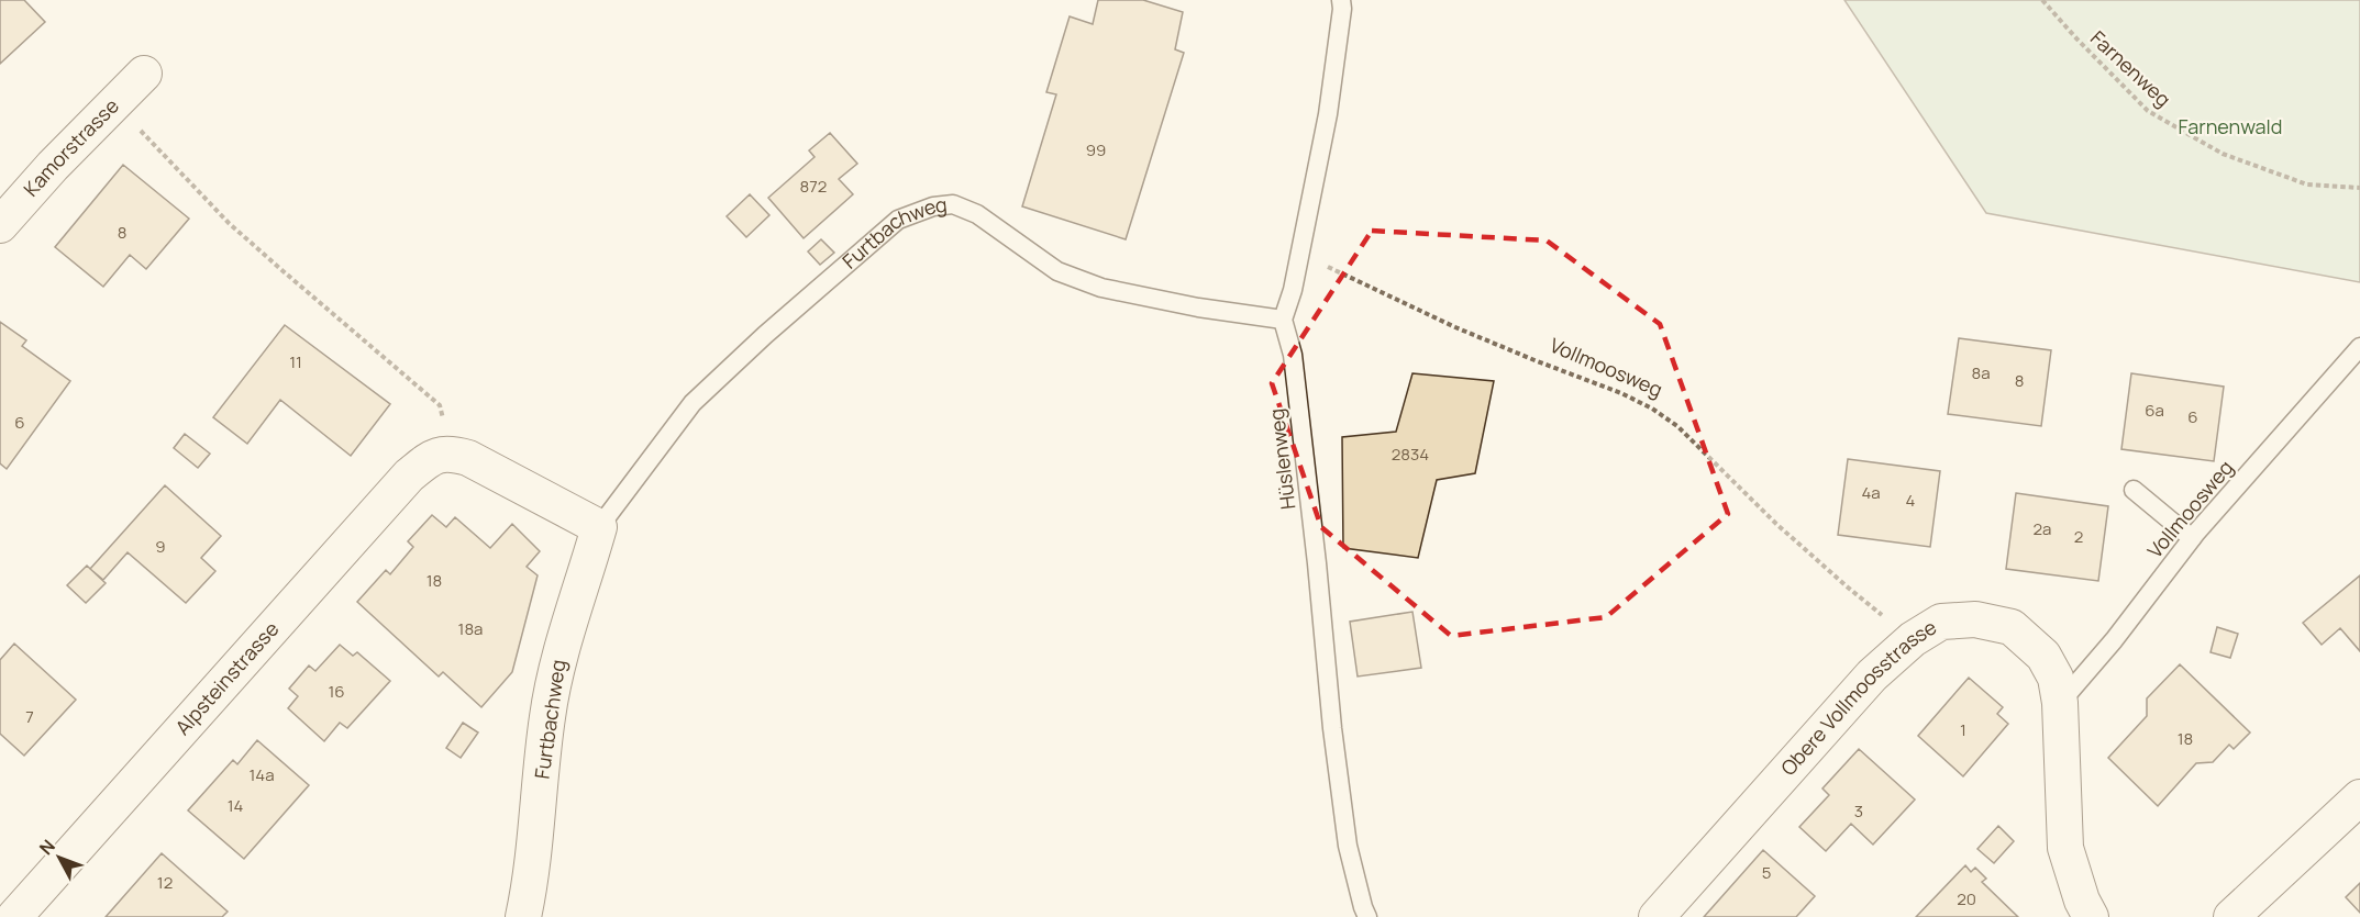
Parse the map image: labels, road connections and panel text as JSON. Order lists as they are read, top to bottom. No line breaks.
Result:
{"streets":{"street":["Kamorstrasse","Furtbachweg","Alpsteinstrasse","Obere Vollmoosstrasse"],"lane":["Vollmoosweg","Hüslenweg"],"path":["Farnenweg"]},"crossings":[["Furtbachweg","Hüslenweg"],["Vollmoosweg","Obere Vollmoosstrasse"]],"parks":["Farnenwald"],"house_numbers":["99","872","8","11","8a","8","6a","6","6","2834","4a","4","2a","2","9","18","18a","16","7","1","18","14a","14","3","5","12","20"],"north":"top left"}
